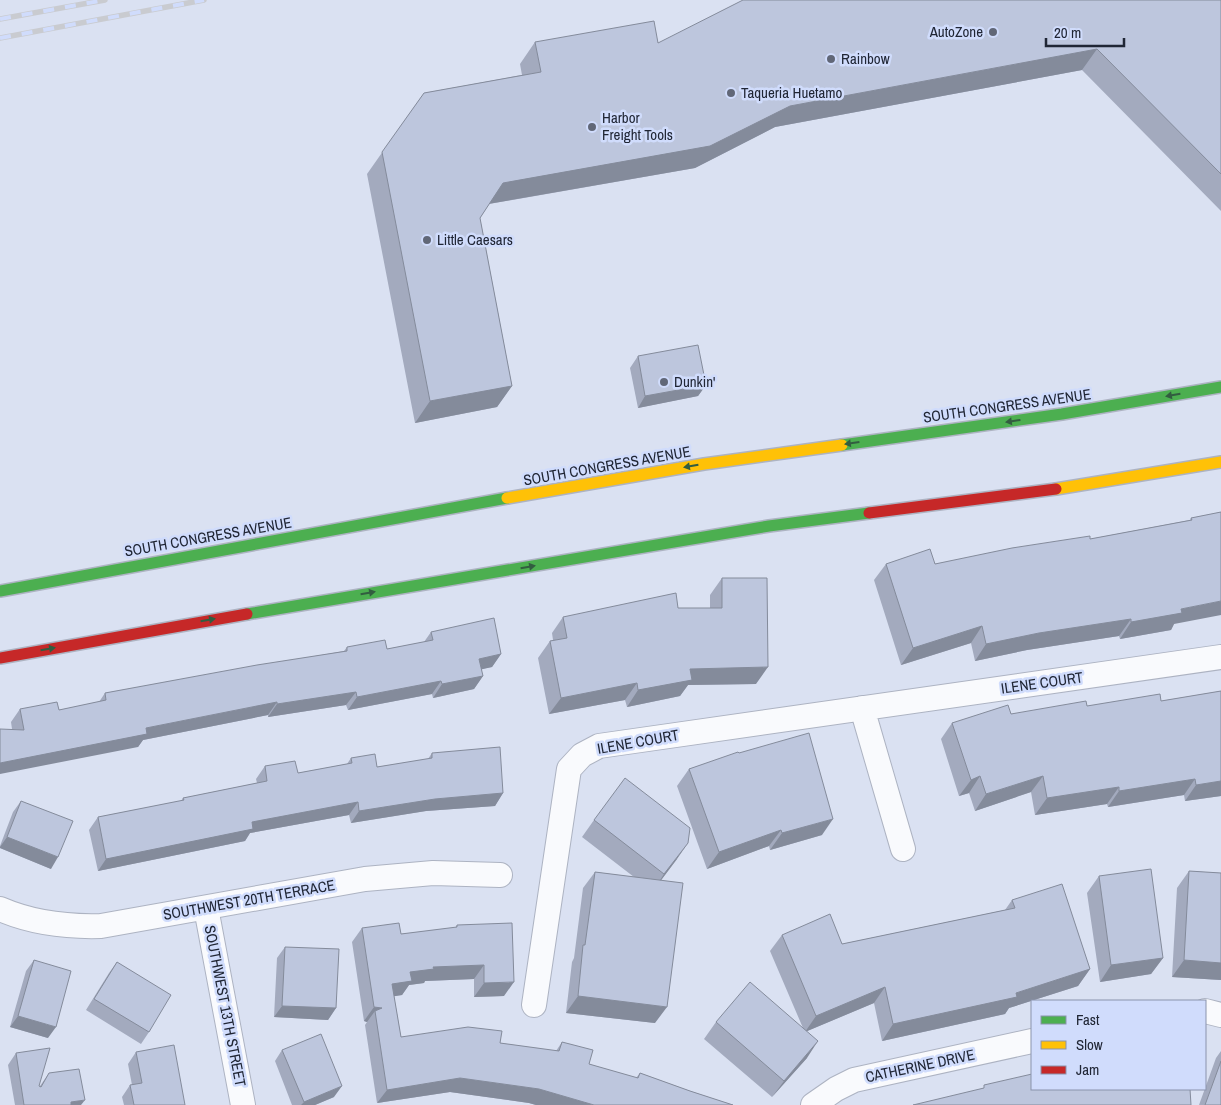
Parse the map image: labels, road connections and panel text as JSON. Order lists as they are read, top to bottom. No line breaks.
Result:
{"streets":{"main road":["SOUTH CONGRESS AVENUE"],"street":["ILENE COURT","SOUTHWEST 20TH TERRACE","SOUTHWEST 13TH STREET","CATHERINE DRIVE"]},"crossings":[["SOUTHWEST 20TH TERRACE","SOUTHWEST 13TH STREET"]],"places":["AutoZone","Rainbow","Taqueria Huetamo","Harbor Freight Tools","Little Caesars","Dunkin'"],"legend":["Fast","Slow","Jam"],"scale_bar":"20 m"}
